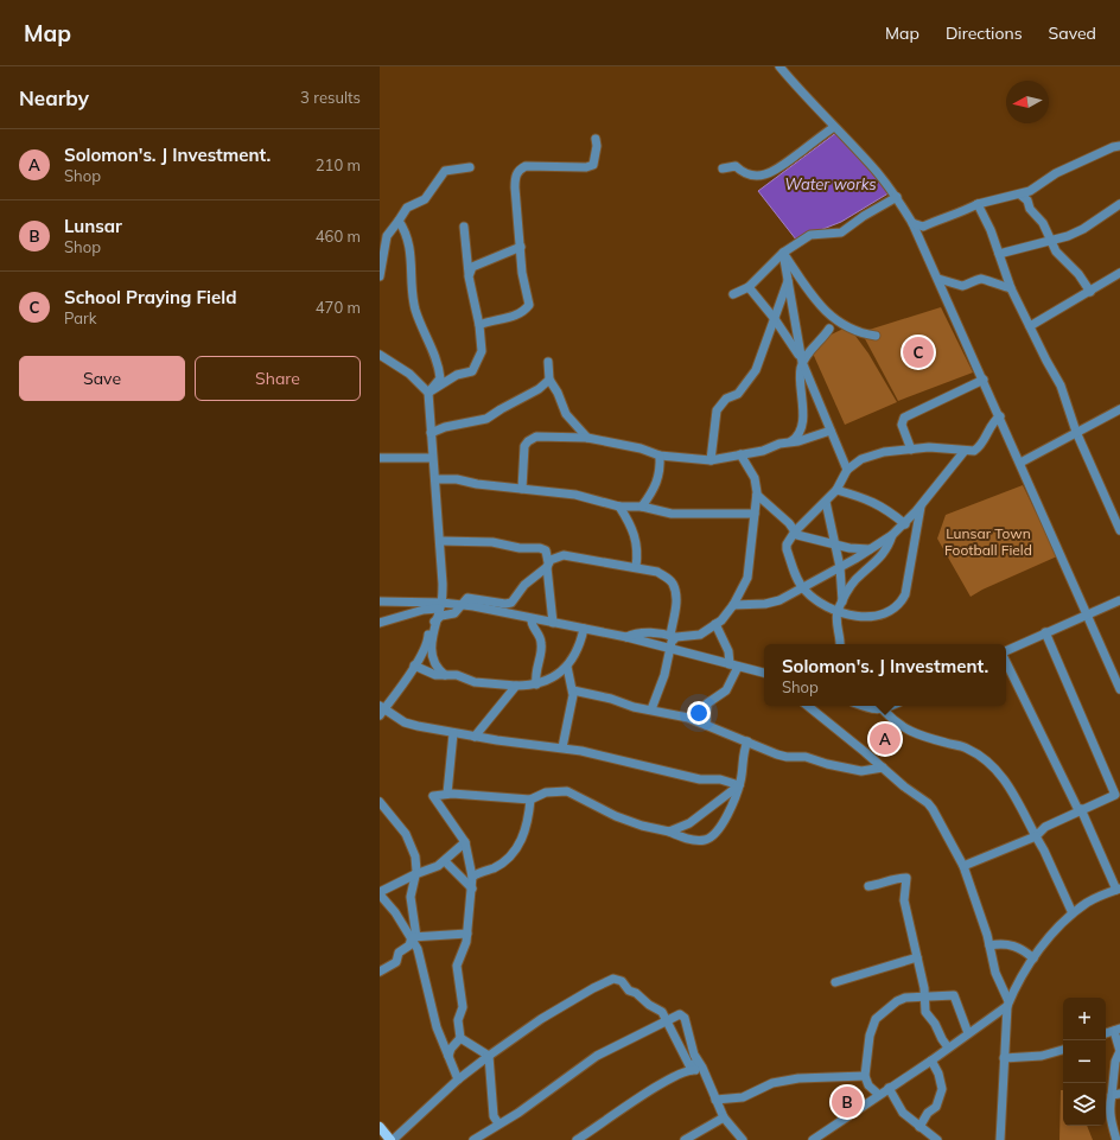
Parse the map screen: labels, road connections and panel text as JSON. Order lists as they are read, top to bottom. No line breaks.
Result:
{"water":["Water works"],"parks":["Lunsar Town Football Field"],"north":"left","page":{"header":"Map","nav":["Map","Directions","Saved"],"heading":["Nearby","3 results"],"list":[{"mark":"A","name":"Solomon's. J Investment.","note":"Shop","value":"210 m"},{"mark":"B","name":"Lunsar","note":"Shop","value":"460 m"},{"mark":"C","name":"School Praying Field","note":"Park","value":"470 m"}],"pins":["C","A","B"],"buttons":["Save","Share"],"popup":["Solomon's. J Investment.","Shop"],"map_buttons":["+","−"]}}
